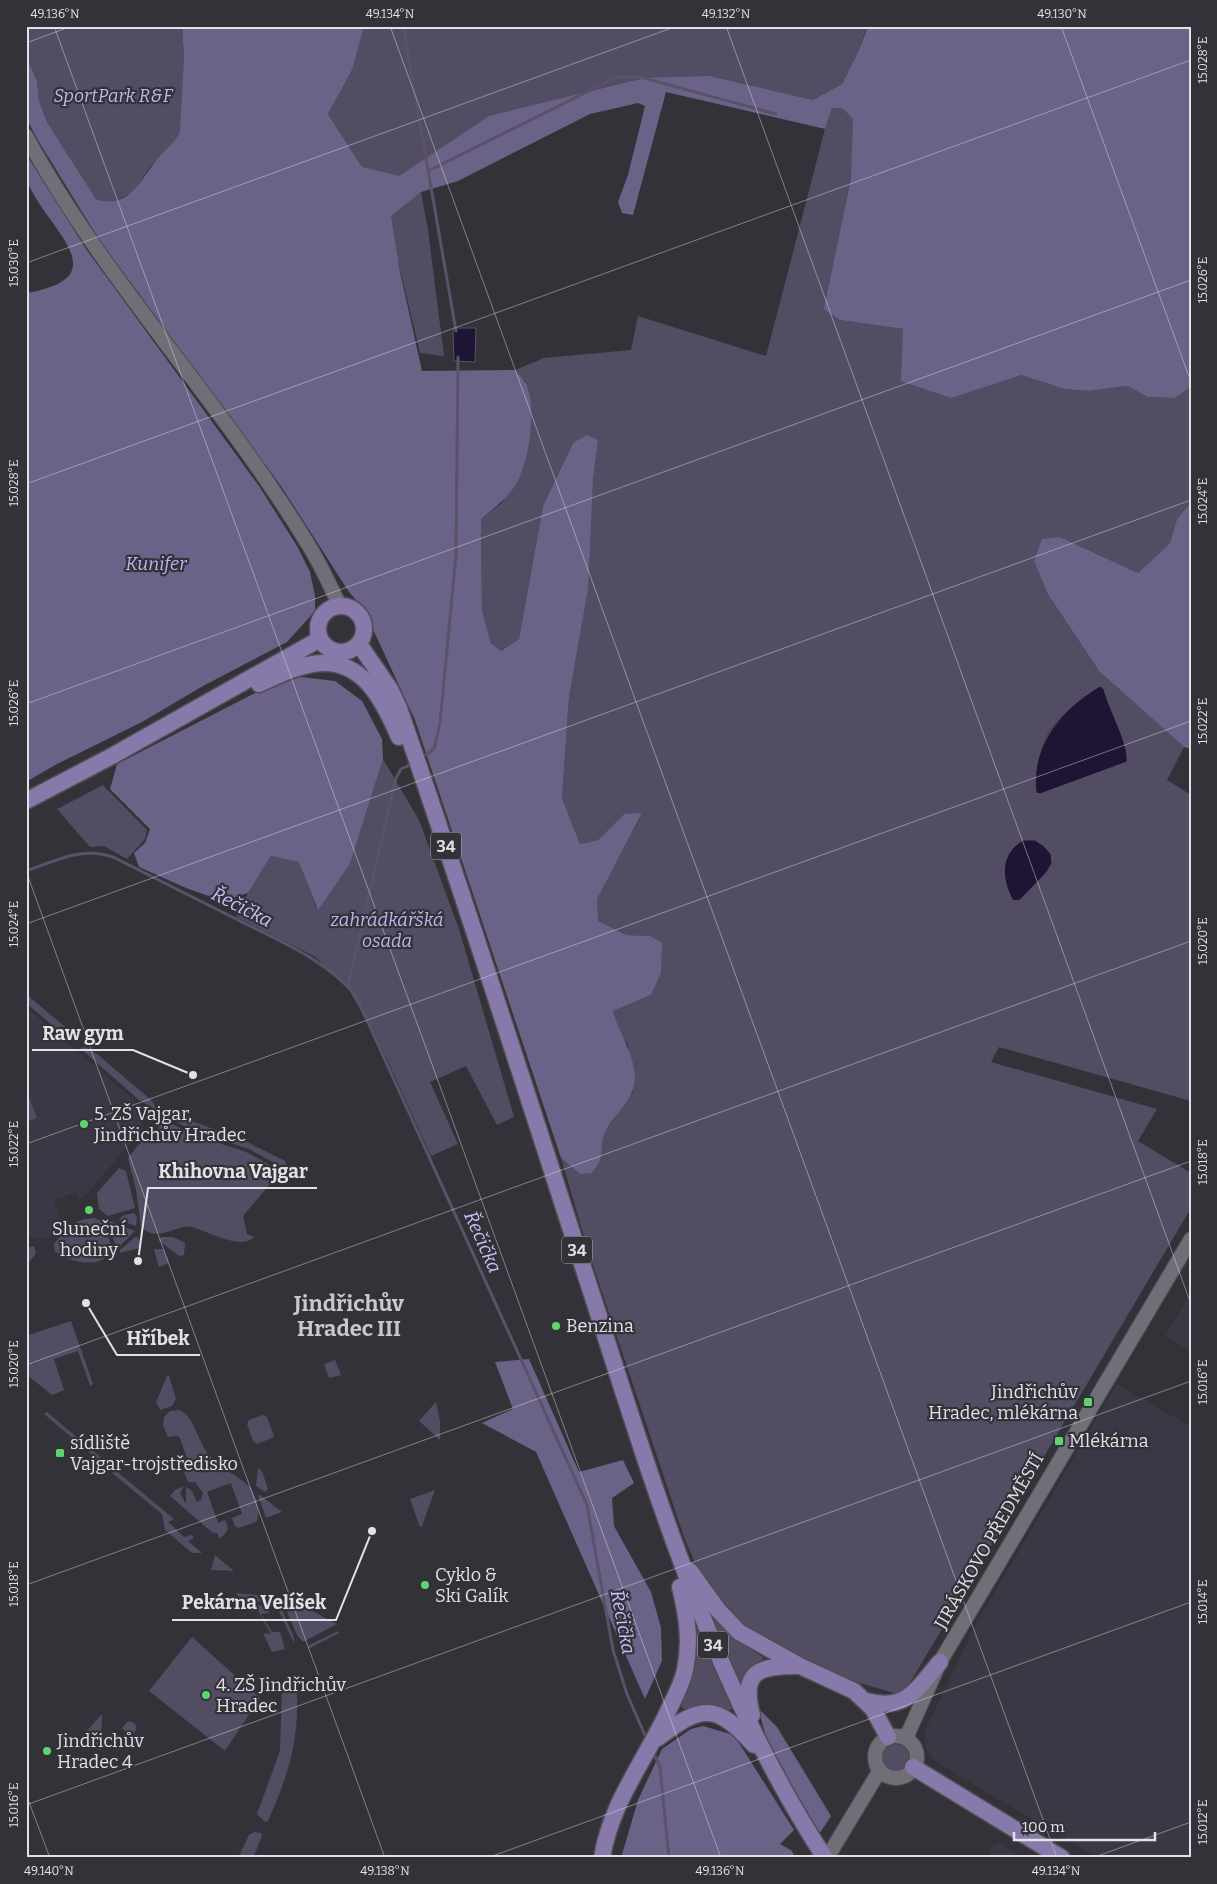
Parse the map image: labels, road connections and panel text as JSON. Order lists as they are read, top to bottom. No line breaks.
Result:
{"streets":{"main road":["34","JIRÁSKOVO PŘEDMĚSTÍ"]},"districts":["Jindřichův Hradec III"],"water":["Řečička"],"parks":["SportPark R&F","Kunifer","zahrádkářšká osada"],"places":{"other":["Raw gym","5. ZŠ Vajgar, Jindřichův Hradec","Sluneční hodiny","Khihovna Vajgar","Hříbek","Benzina","Pekárna Velíšek","Cyklo & Ski Galík","4. ZŠ Jindřichův Hradec","Jindřichův Hradec 4"],"transit":["Jindřichův Hradec, mlékárna","Mlékárna","sídliště Vajgar-trojstředisko"]},"scale_bar":"100 m","coordinates":["49.136°N","49.134°N","49.132°N","49.130°N","15.028°E","15.030°E","15.026°E","15.024°E","15.022°E","15.020°E","15.018°E","15.016°E","15.014°E","15.012°E","49.140°N","49.138°N"]}
